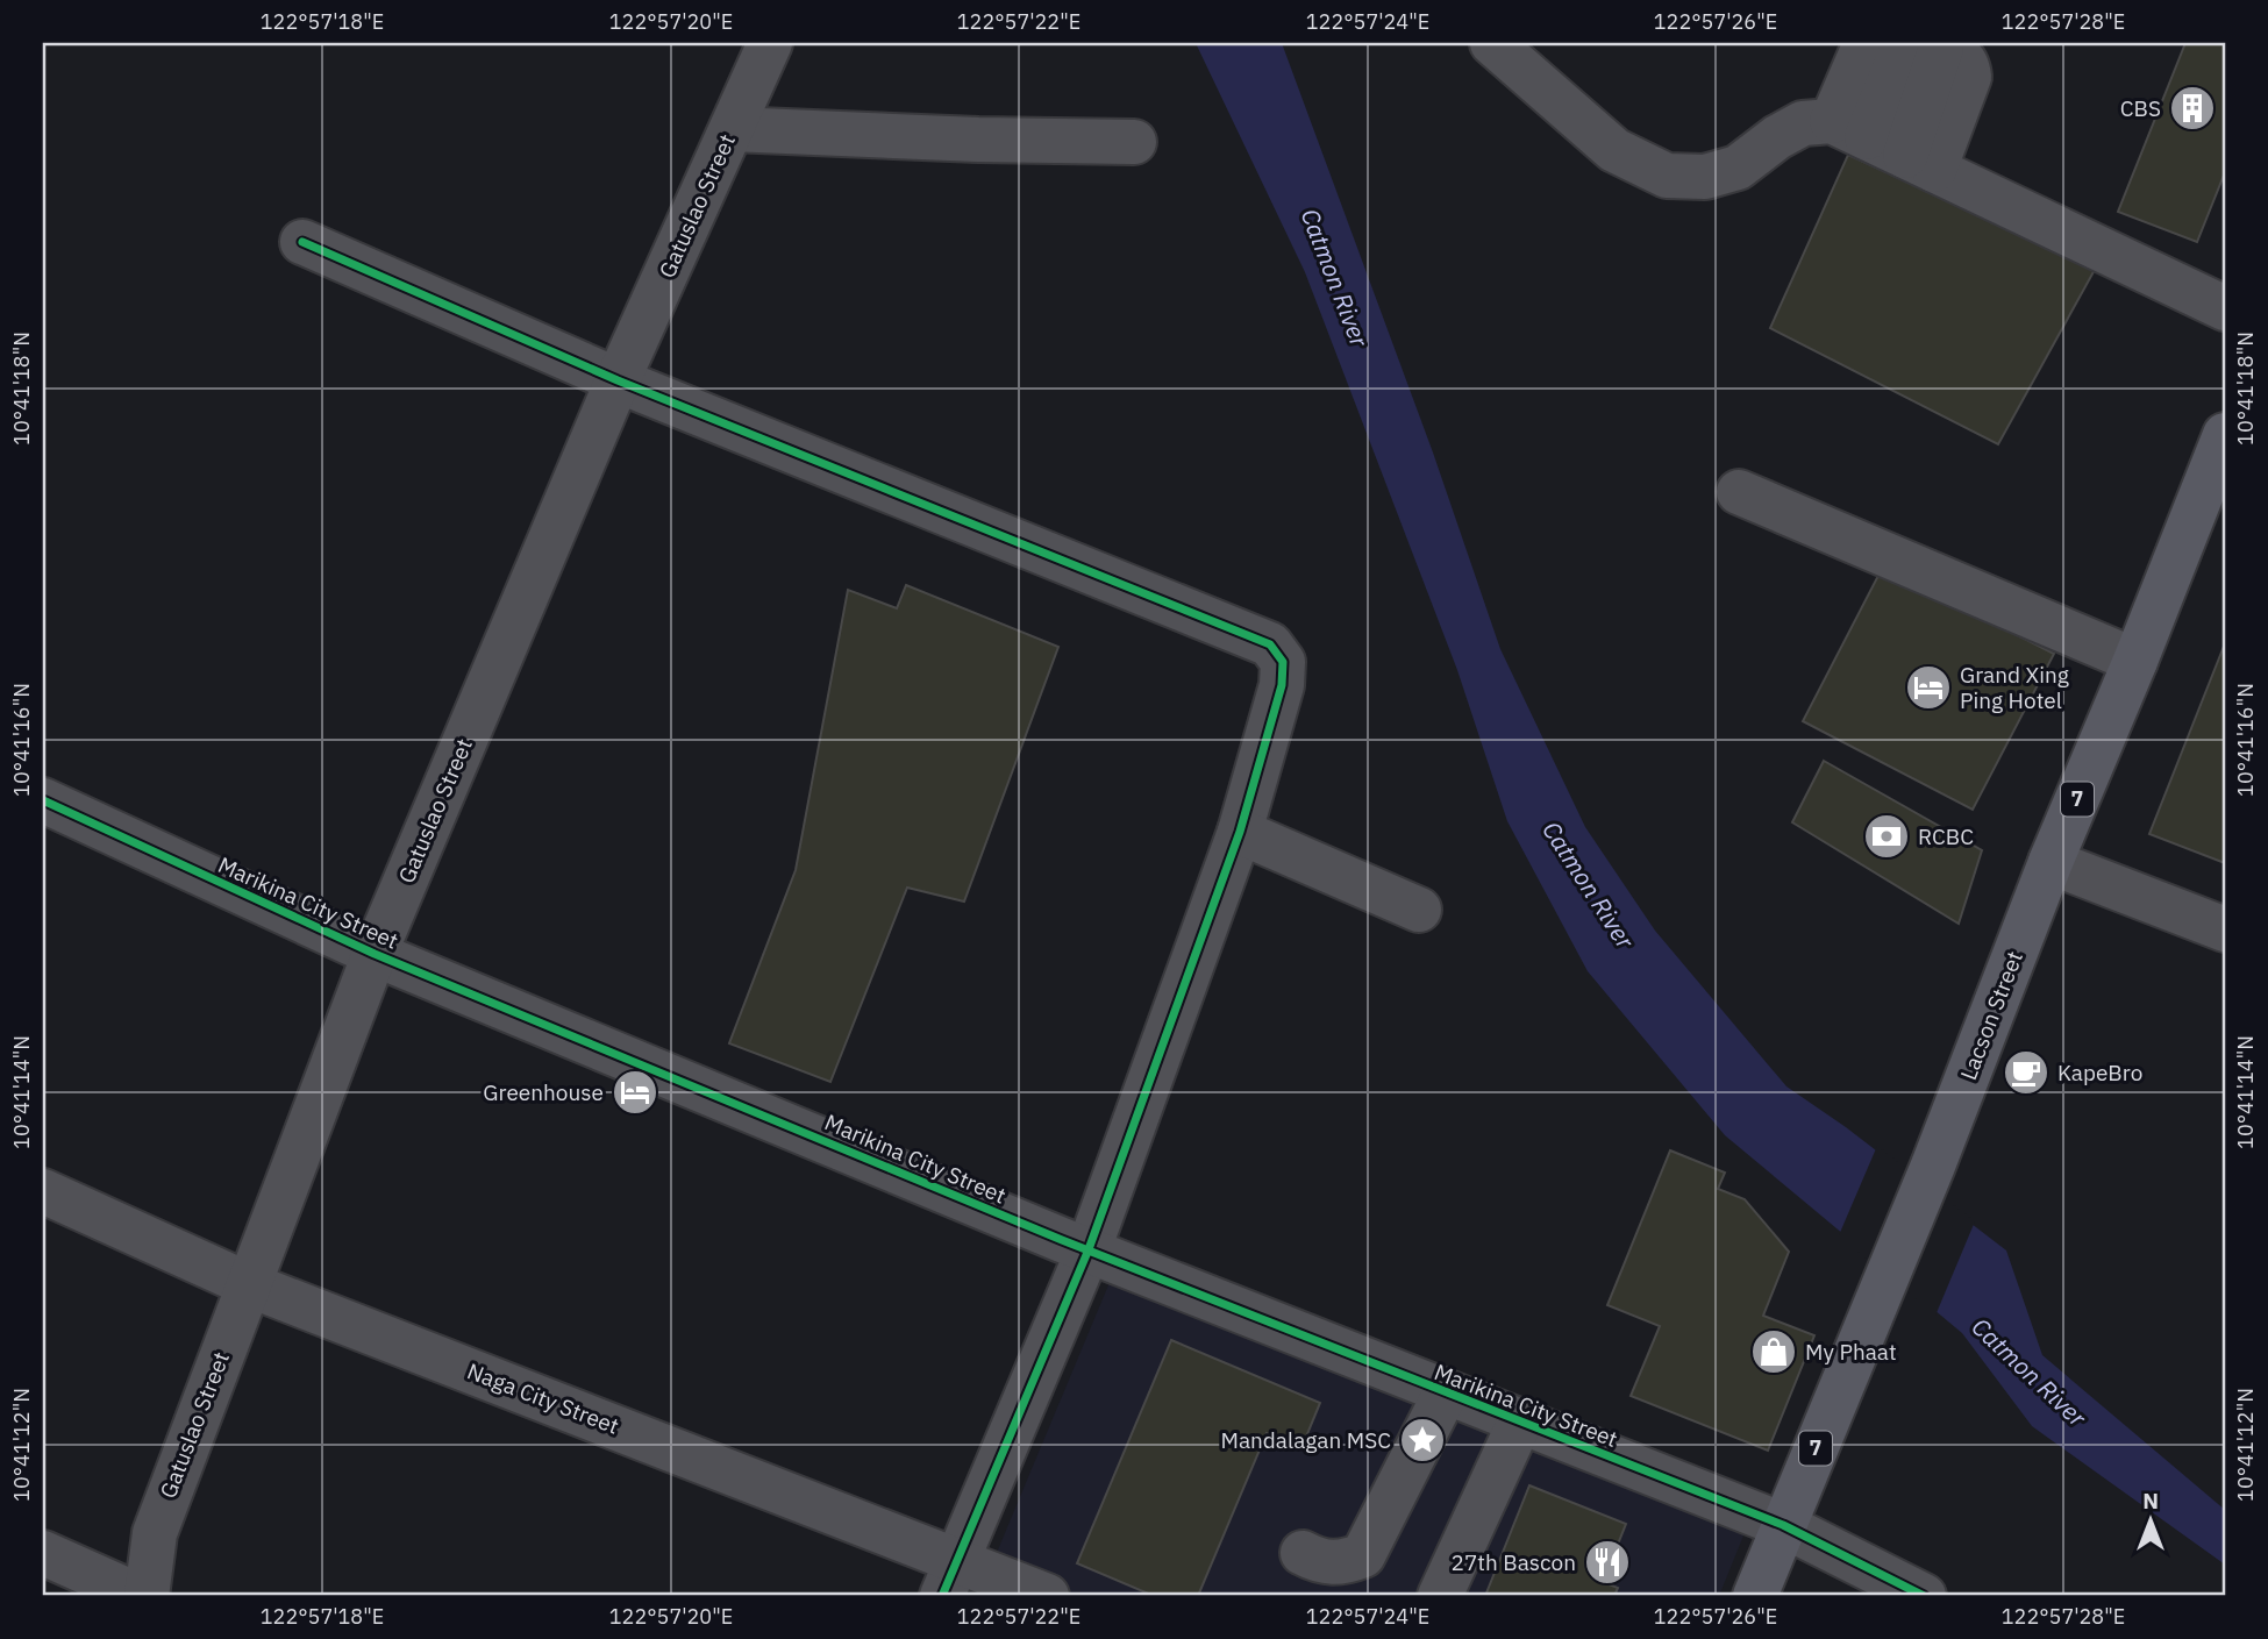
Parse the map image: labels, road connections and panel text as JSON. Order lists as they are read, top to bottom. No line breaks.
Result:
{"streets":{"main road":["7","Lacson Street"],"street":["Gatuslao Street","Marikina City Street","Naga City Street"]},"crossings":[["Gatuslao Street","Marikina City Street"],["Gatuslao Street","Naga City Street"],["Marikina City Street","Lacson Street"]],"water":["Catmon River"],"places":{"building":["CBS"],"hotel":["Grand Xing Ping Hotel","Greenhouse"],"bank":["RCBC"],"cafe":["KapeBro"],"shop":["My Phaat"],"place":["Mandalagan MSC"],"restaurant":["27th Bascon"]},"north":"top","coordinates":["122°57'18\"E","122°57'20\"E","122°57'22\"E","122°57'24\"E","122°57'26\"E","122°57'28\"E","10°41'18\"N","10°41'16\"N","10°41'14\"N","10°41'12\"N"]}
